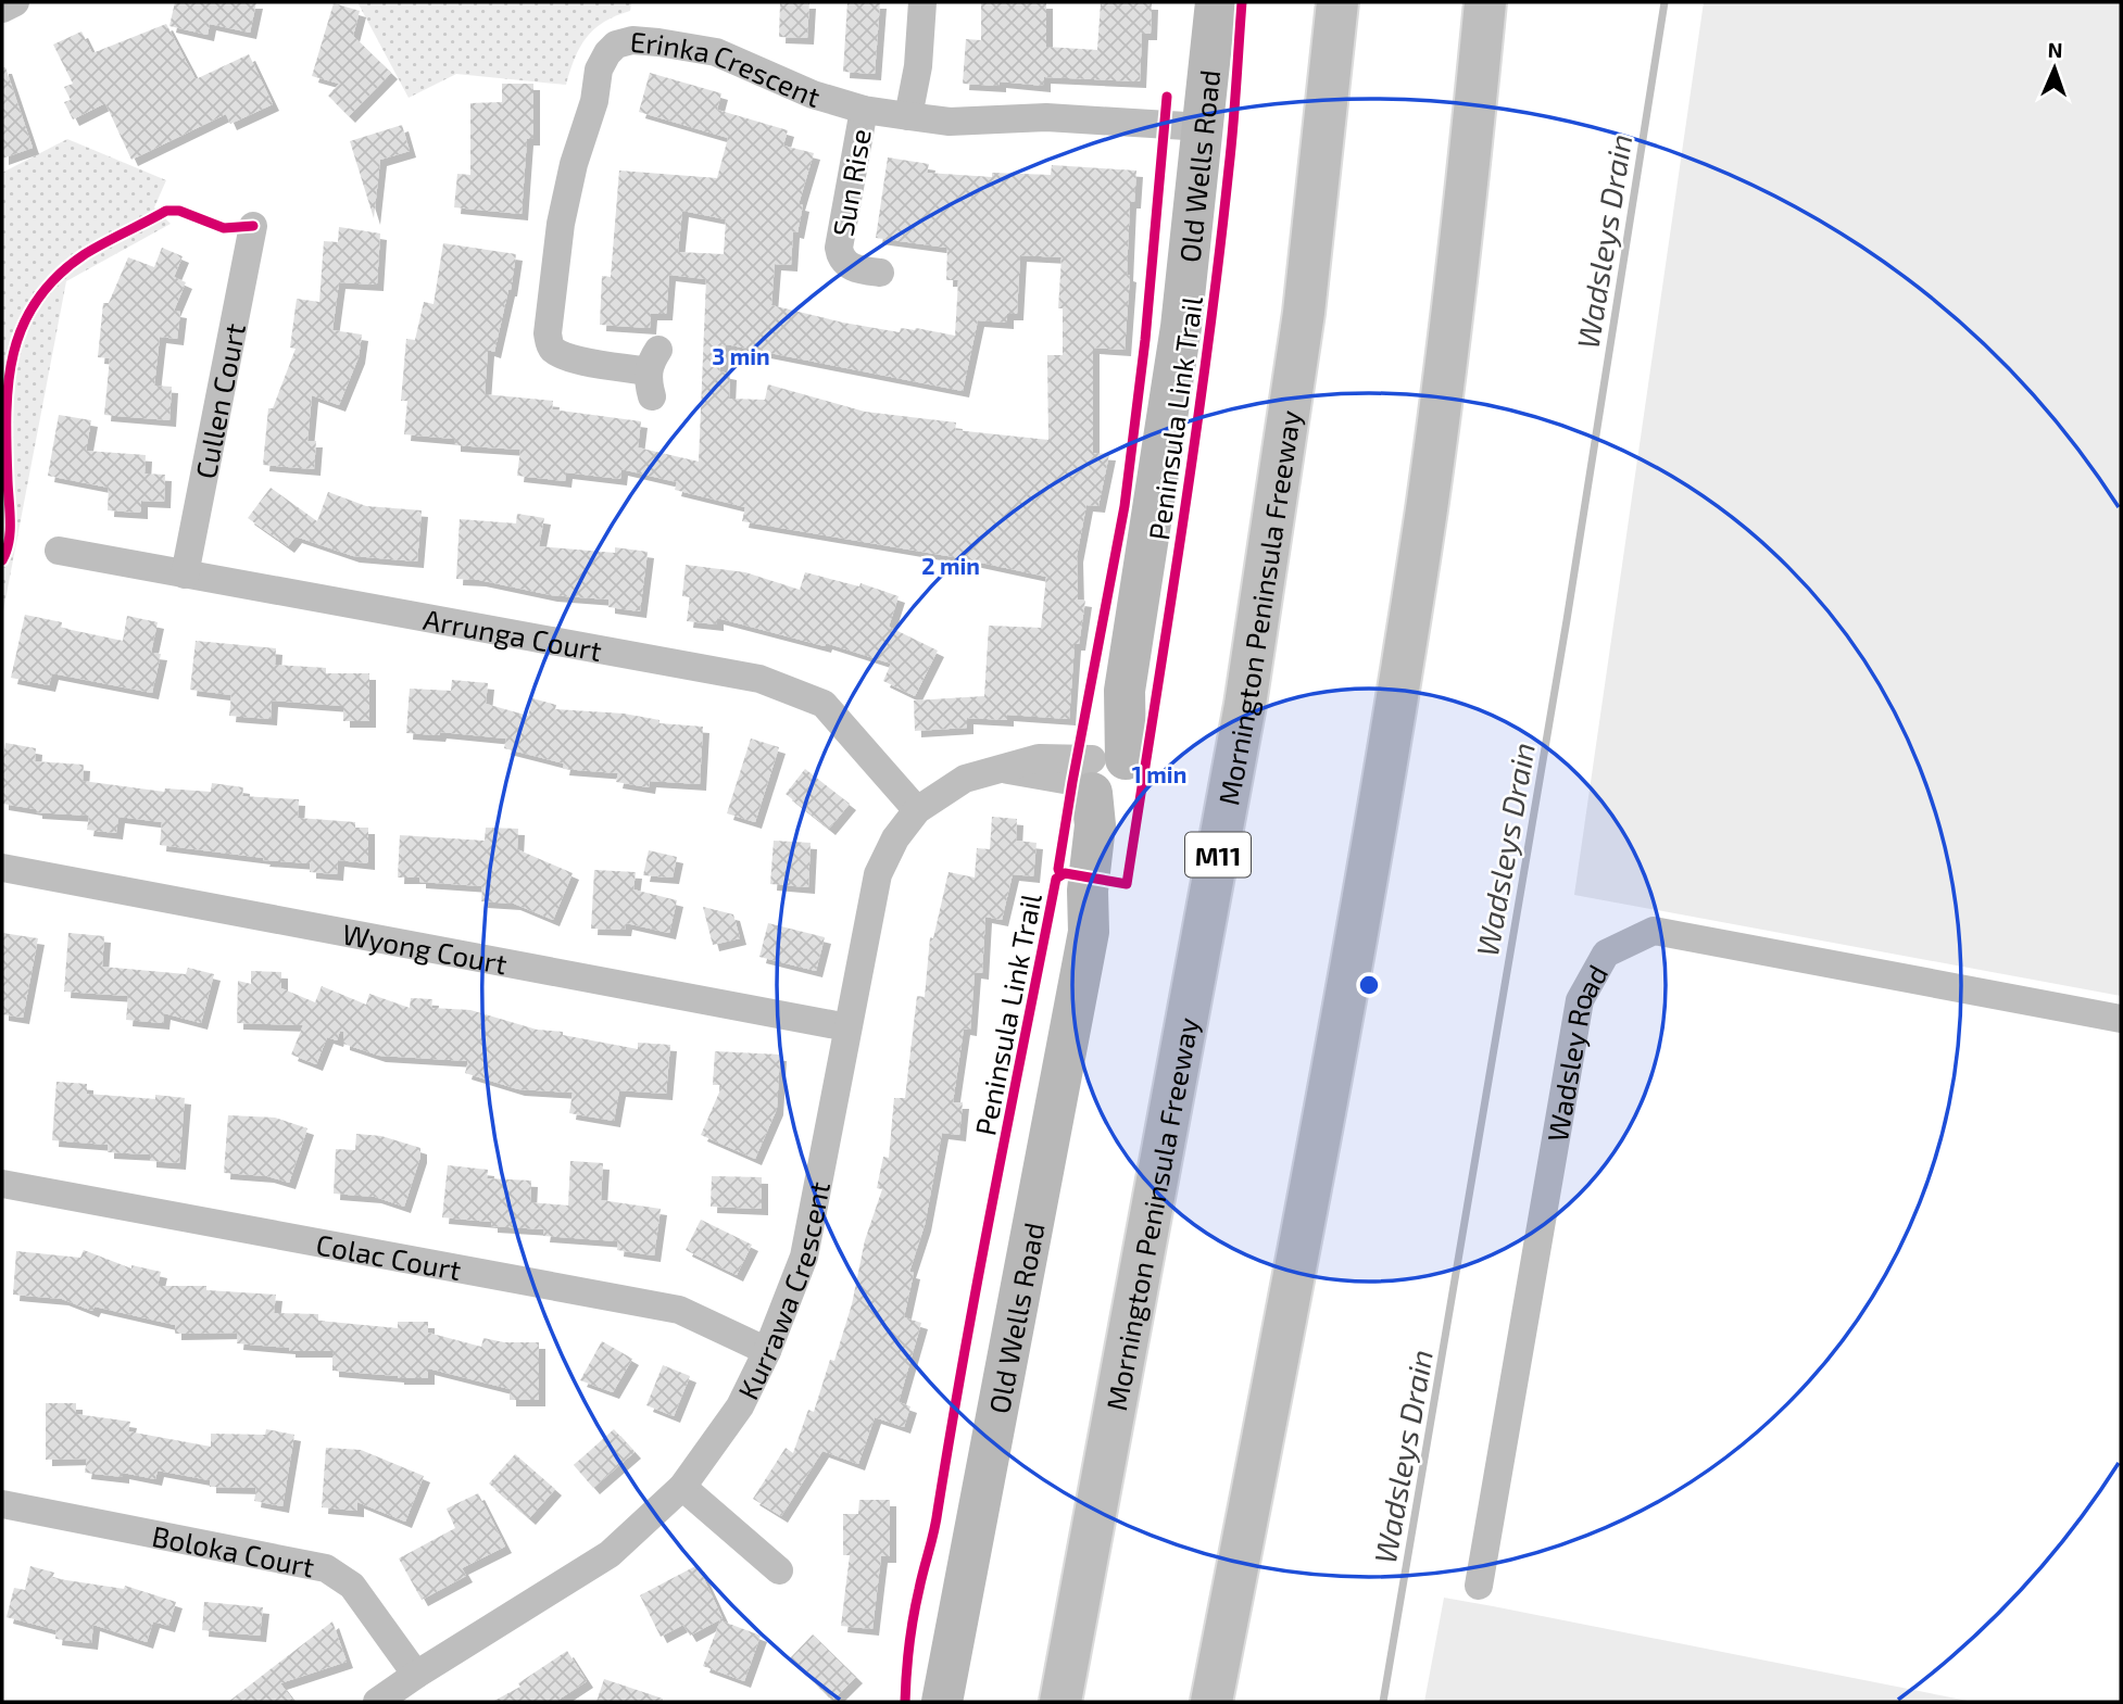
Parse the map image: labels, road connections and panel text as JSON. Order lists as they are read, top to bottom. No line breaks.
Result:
{"streets":{"highway":["Mornington Peninsula Freeway","M11"],"street":["Erinka Crescent","Old Wells Road","Sun Rise","Cullen Court","Arrunga Court","Wyong Court","Wadsley Road","Colac Court","Kurrawa Crescent","Boloka Court"],"cycle path":["Peninsula Link Trail"]},"crossings":[["Erinka Crescent","Old Wells Road"],["Erinka Crescent","Sun Rise"],["Old Wells Road","Kurrawa Crescent"],["Cullen Court","Arrunga Court"],["Arrunga Court","Kurrawa Crescent"],["Wyong Court","Kurrawa Crescent"],["Colac Court","Kurrawa Crescent"],["Kurrawa Crescent","Boloka Court"]],"water":["Wadsleys Drain"],"north":"top","rings":["3 min","2 min","1 min"]}
